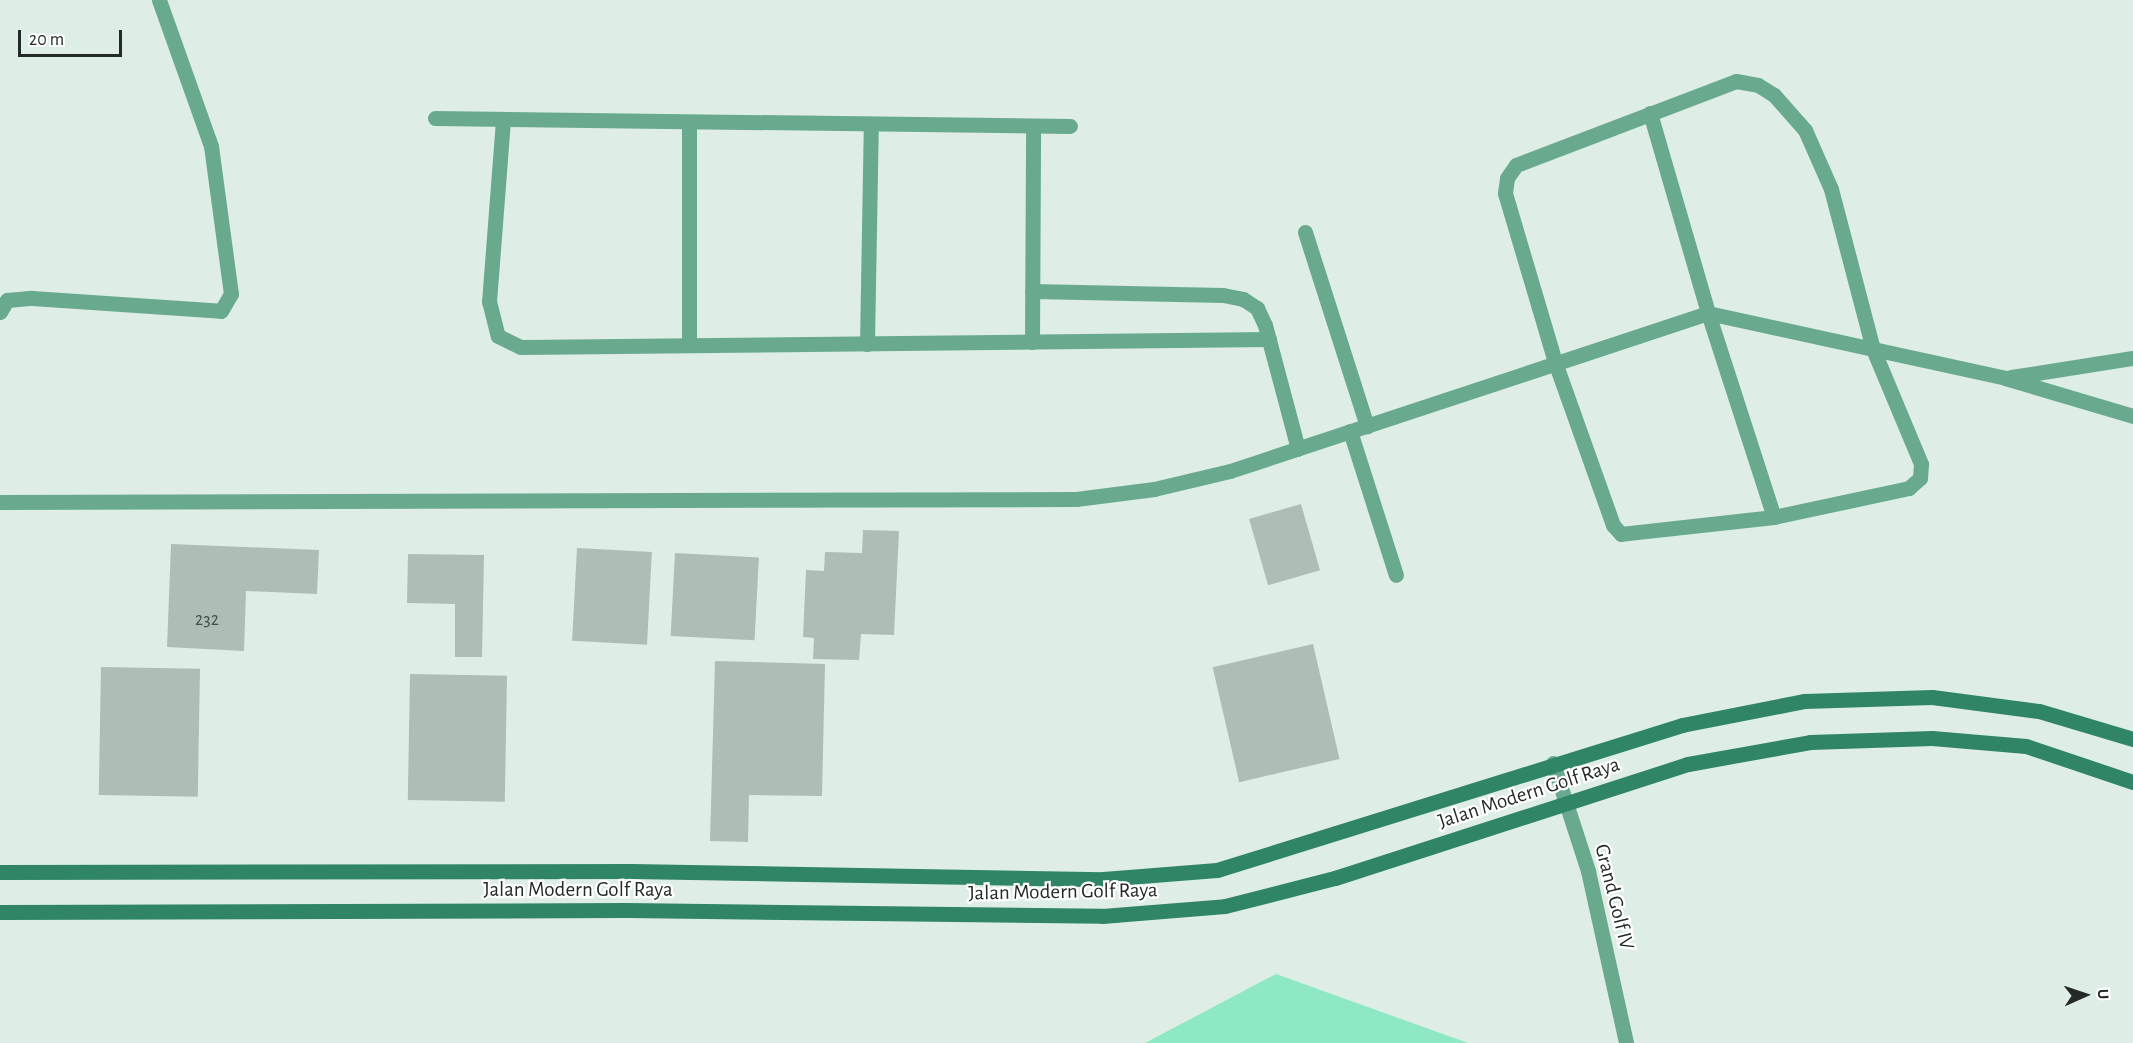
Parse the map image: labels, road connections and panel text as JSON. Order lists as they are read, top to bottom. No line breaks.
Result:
{"streets":{"street":["Jalan Modern Golf Raya","Grand Golf IV"]},"crossings":[["Jalan Modern Golf Raya","Grand Golf IV"]],"house_numbers":["232"],"scale_bar":"20 m","north":"right"}
